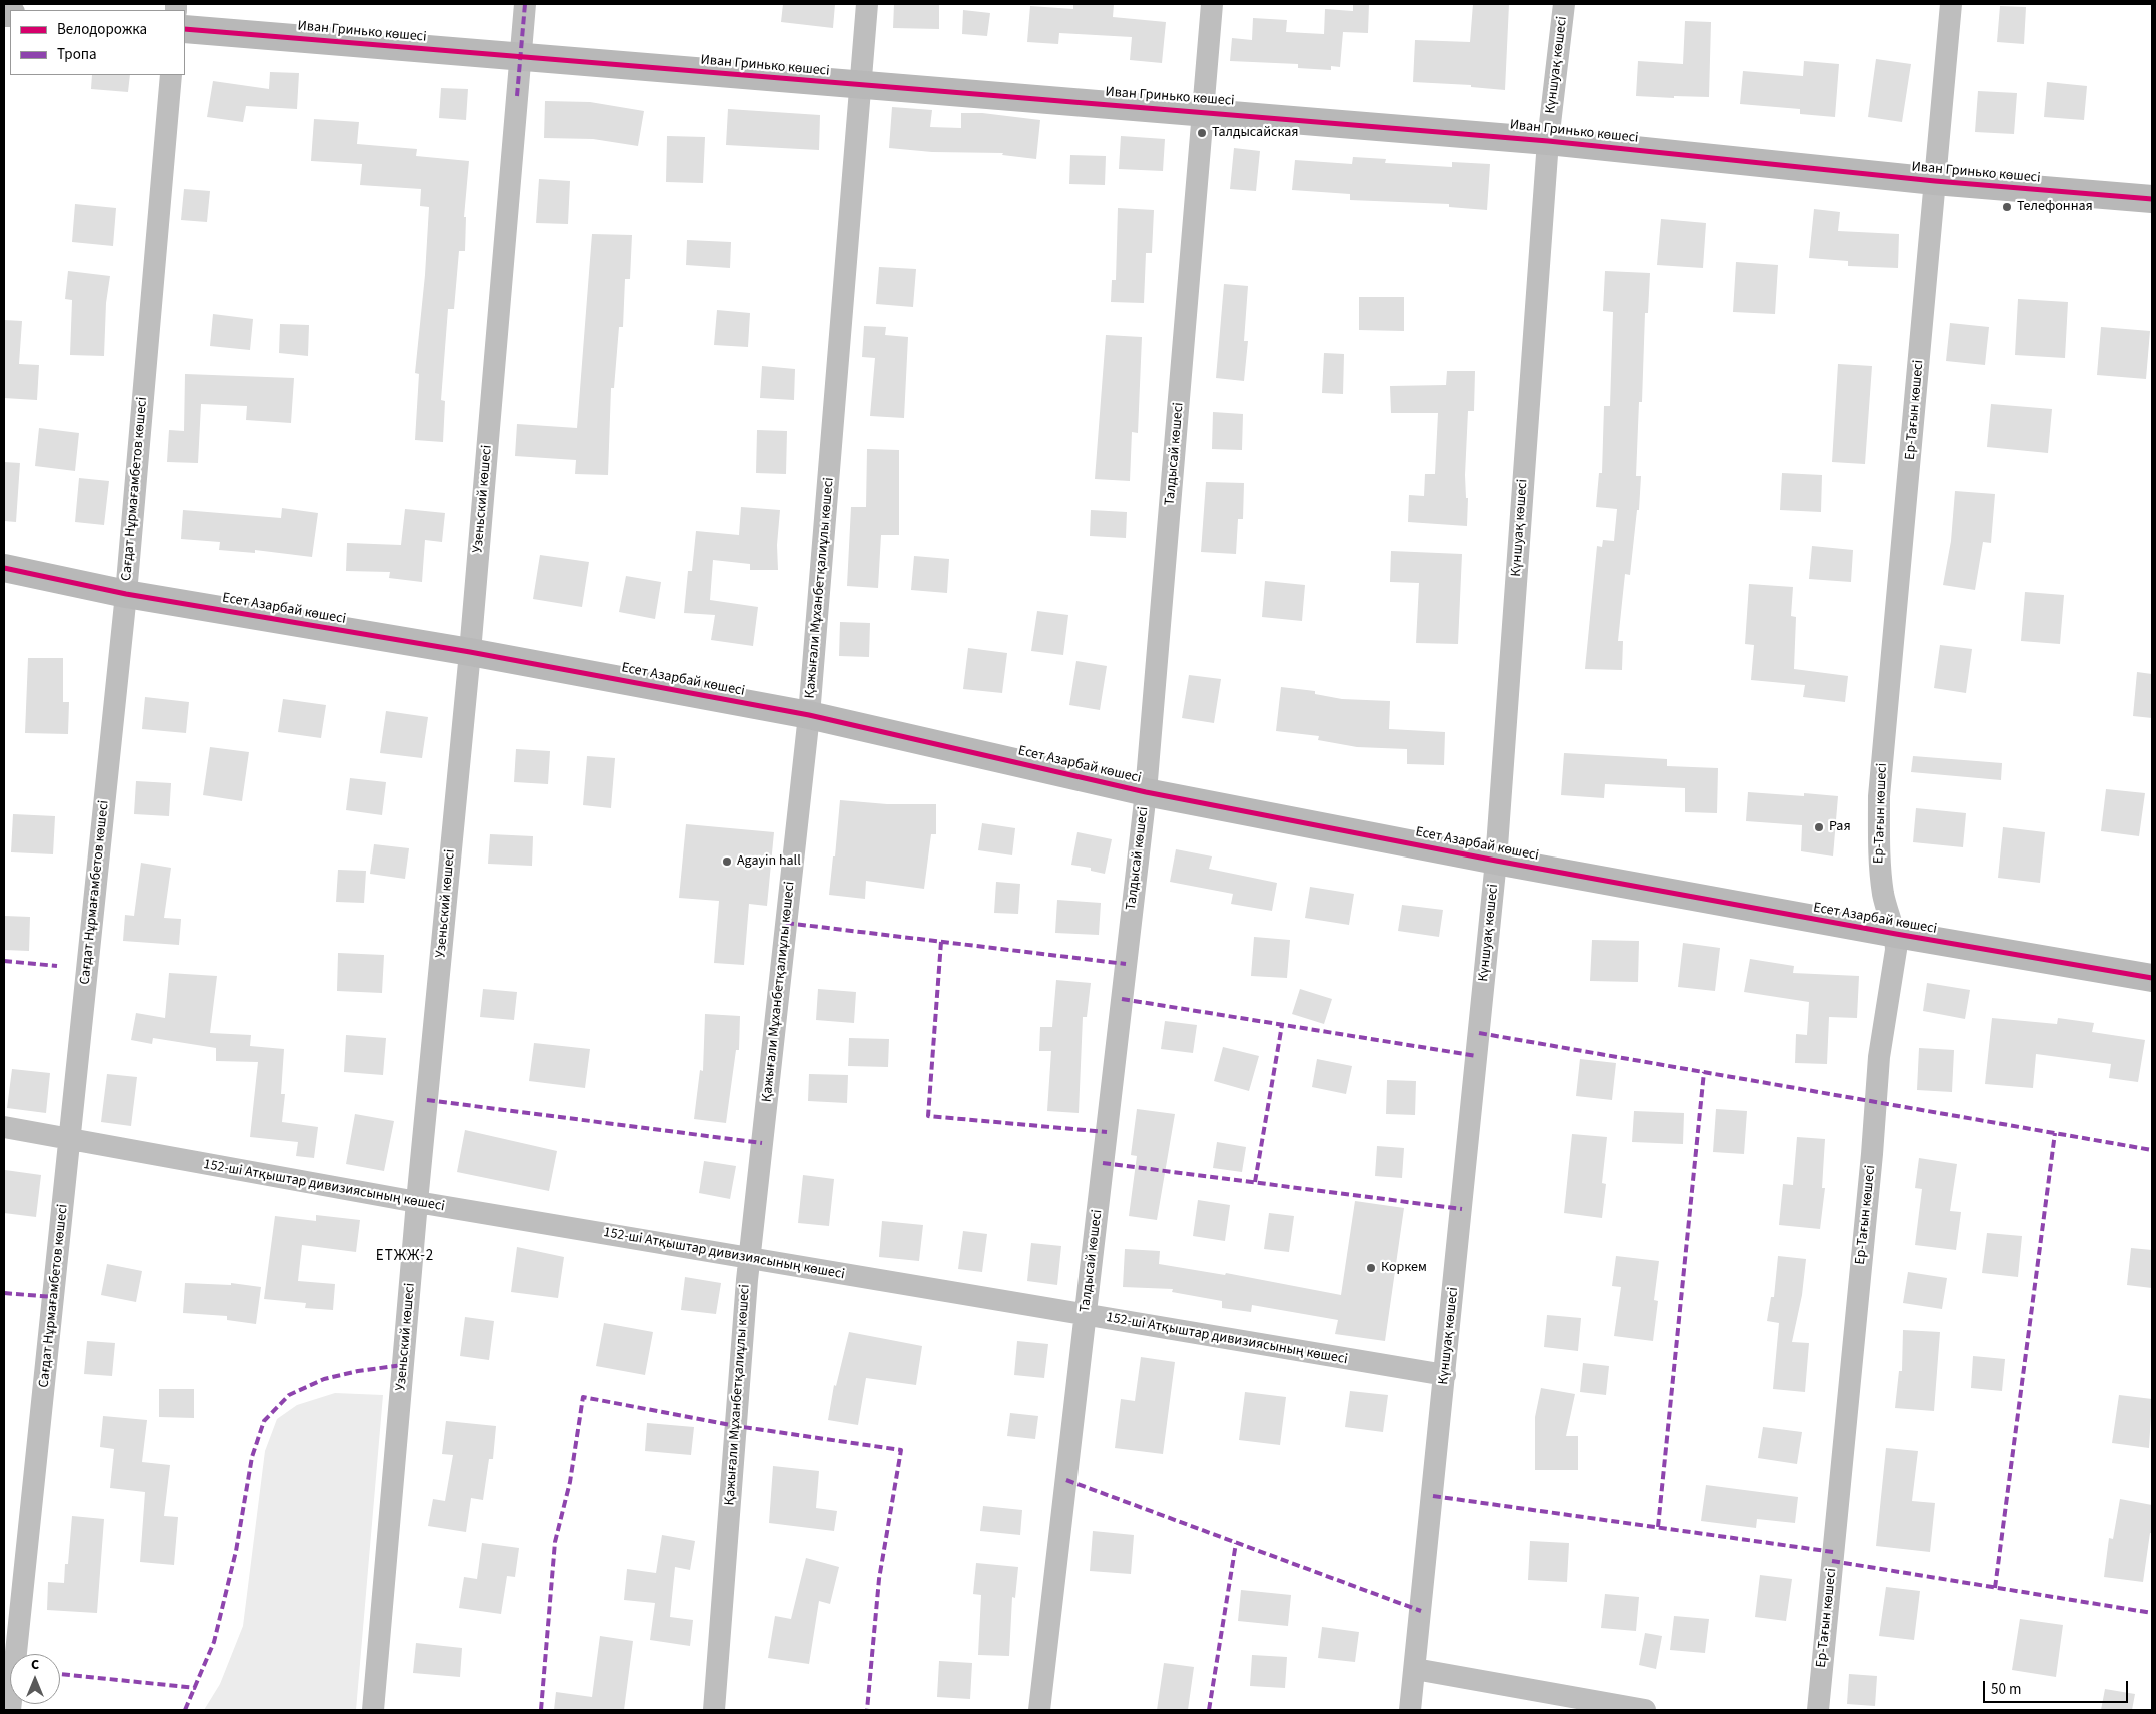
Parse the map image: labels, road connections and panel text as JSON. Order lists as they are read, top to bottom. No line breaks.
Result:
{"streets":{"street":["Иван Гринько көшесі","Күншуақ көшесі","Ер-Тағын көшесі","Талдысай көшесі","Сағдат Нұрмағамбетов көшесі","Узеньский көшесі","Қажығали Мұханбетқалиұлы көшесі","Есет Азарбай көшесі","152-ші Атқыштар дивизиясының көшесі"]},"crossings":[["Иван Гринько көшесі","Күншуақ көшесі"],["Иван Гринько көшесі","Ер-Тағын көшесі"],["Иван Гринько көшесі","Талдысай көшесі"],["Иван Гринько көшесі","Узеньский көшесі"],["Иван Гринько көшесі","Қажығали Мұханбетқалиұлы көшесі"],["Күншуақ көшесі","Есет Азарбай көшесі"],["Күншуақ көшесі","152-ші Атқыштар дивизиясының көшесі"],["Ер-Тағын көшесі","Есет Азарбай көшесі"],["Талдысай көшесі","Есет Азарбай көшесі"],["Талдысай көшесі","152-ші Атқыштар дивизиясының көшесі"],["Сағдат Нұрмағамбетов көшесі","Есет Азарбай көшесі"],["Сағдат Нұрмағамбетов көшесі","152-ші Атқыштар дивизиясының көшесі"],["Узеньский көшесі","Есет Азарбай көшесі"],["Узеньский көшесі","152-ші Атқыштар дивизиясының көшесі"],["Қажығали Мұханбетқалиұлы көшесі","Есет Азарбай көшесі"],["Қажығали Мұханбетқалиұлы көшесі","152-ші Атқыштар дивизиясының көшесі"]],"districts":["ЕТЖЖ-2"],"places":["Талдысайская","Телефонная","Рая","Agayin hall","Коркем"],"legend":["Велодорожка","Тропа"],"scale_bar":"50 m","north":"top"}
